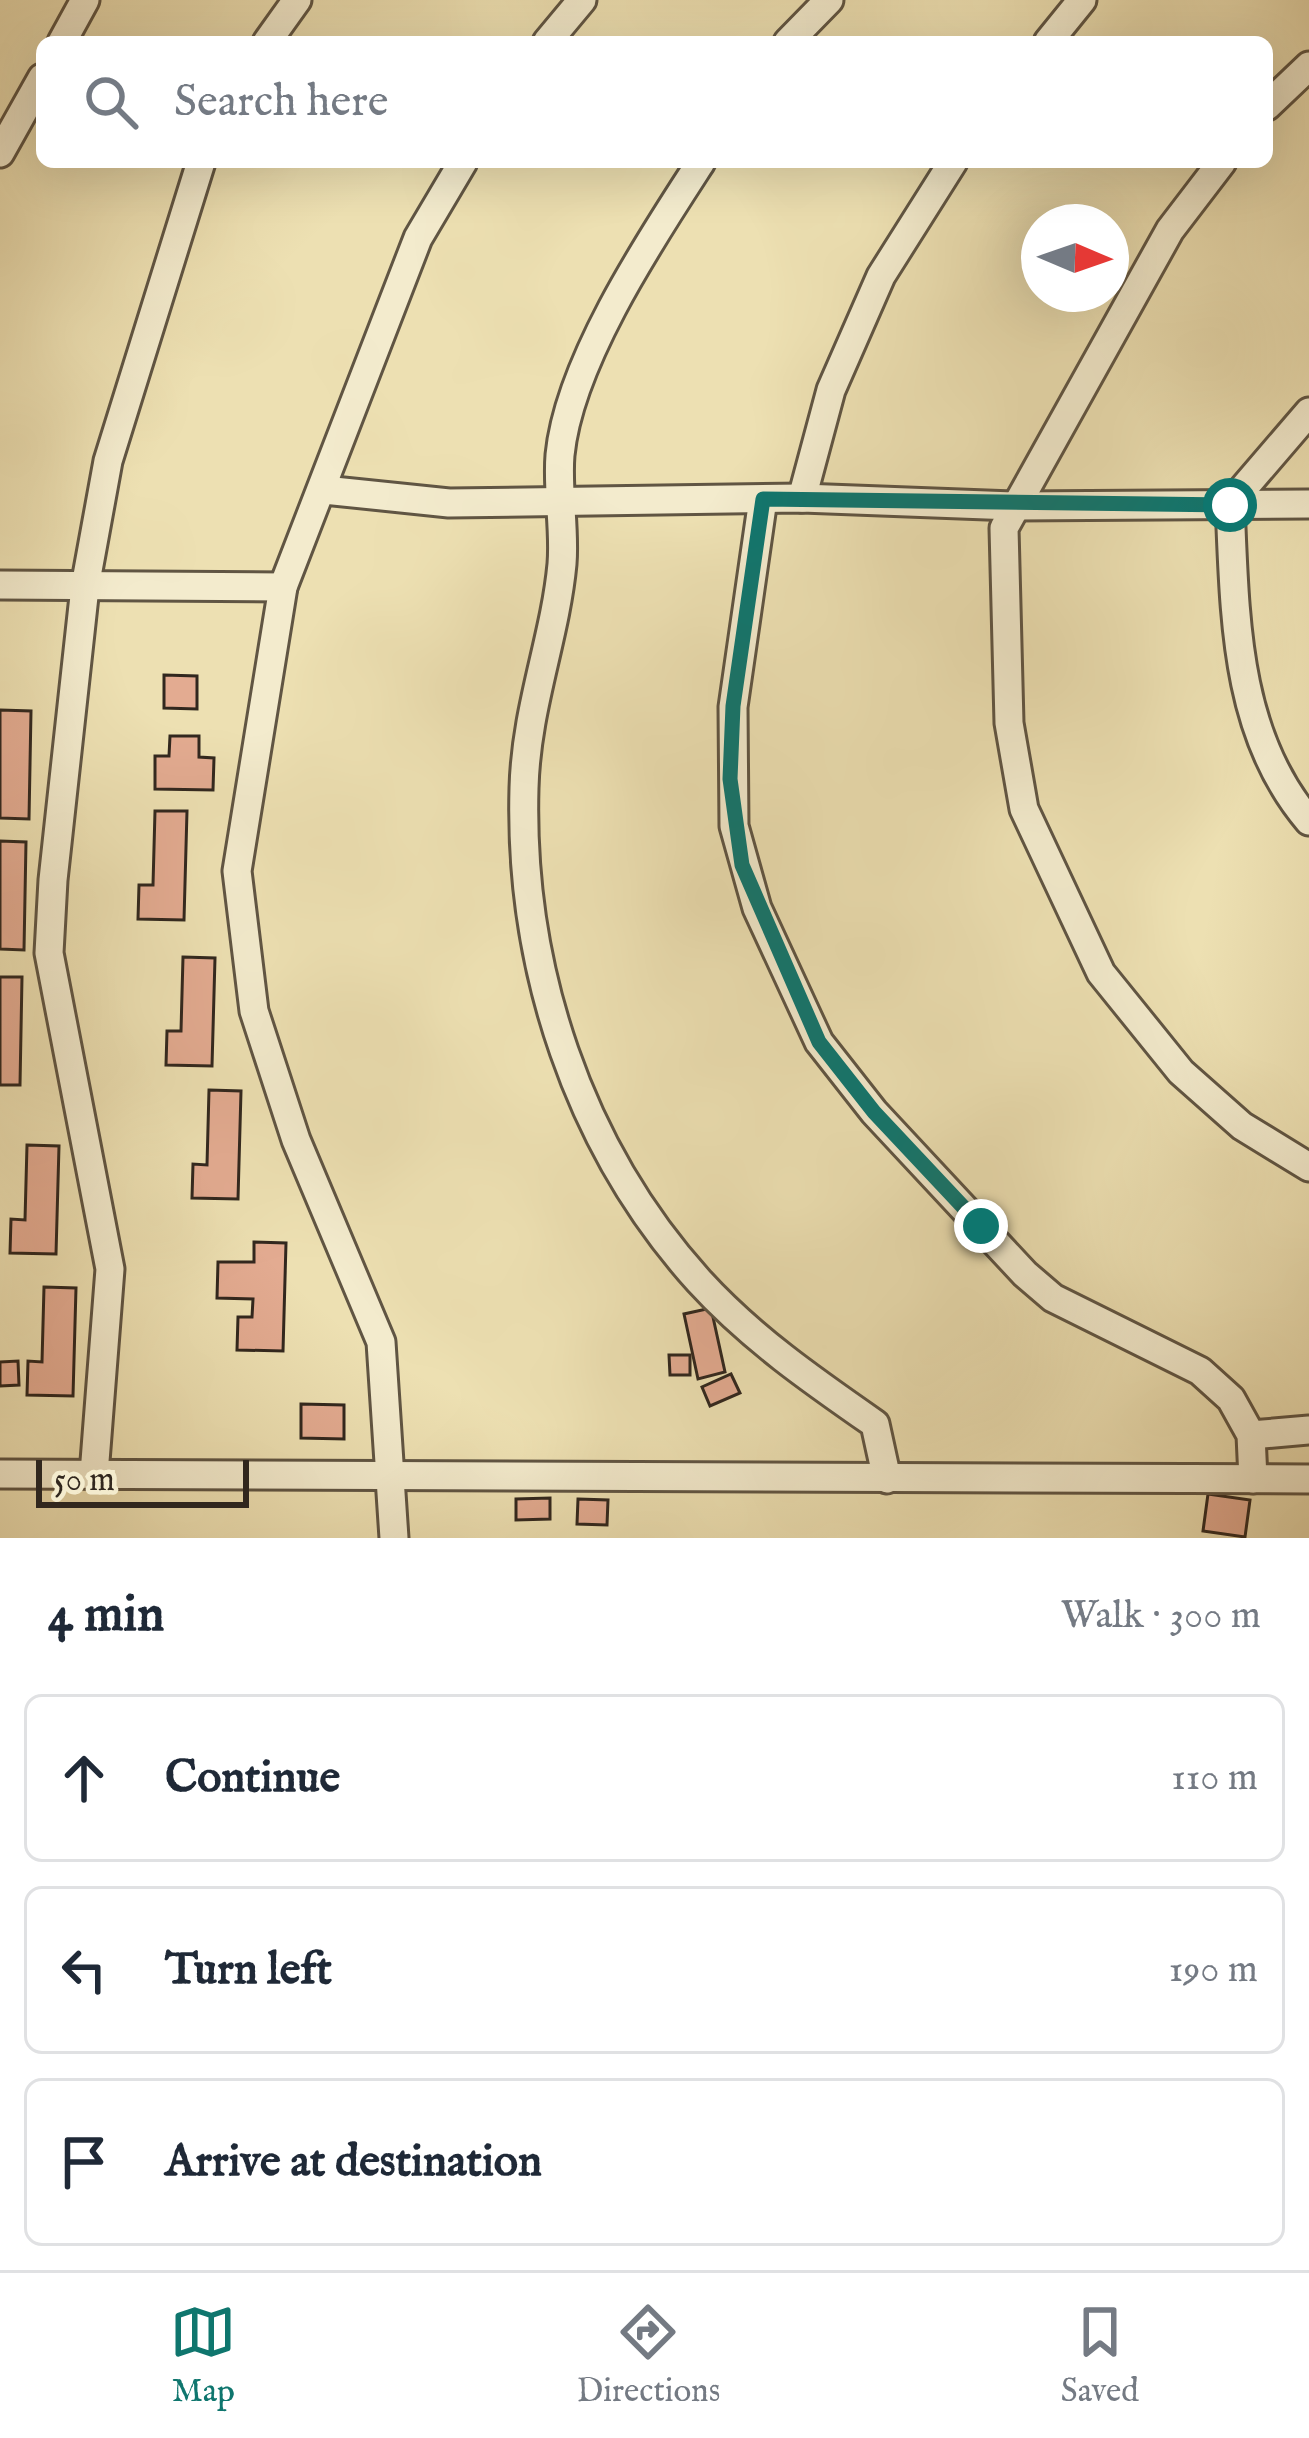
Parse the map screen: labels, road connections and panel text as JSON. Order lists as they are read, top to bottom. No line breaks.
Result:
{"scale_bar":"50 m","north":"right","page":{"search":"Search here","scale":"50 m","heading":["4 min","Walk · 300 m"],"list":[["Continue","110 m"],["Turn left","190 m"],"Arrive at destination"],"nav":["Map","Directions","Saved"]}}
